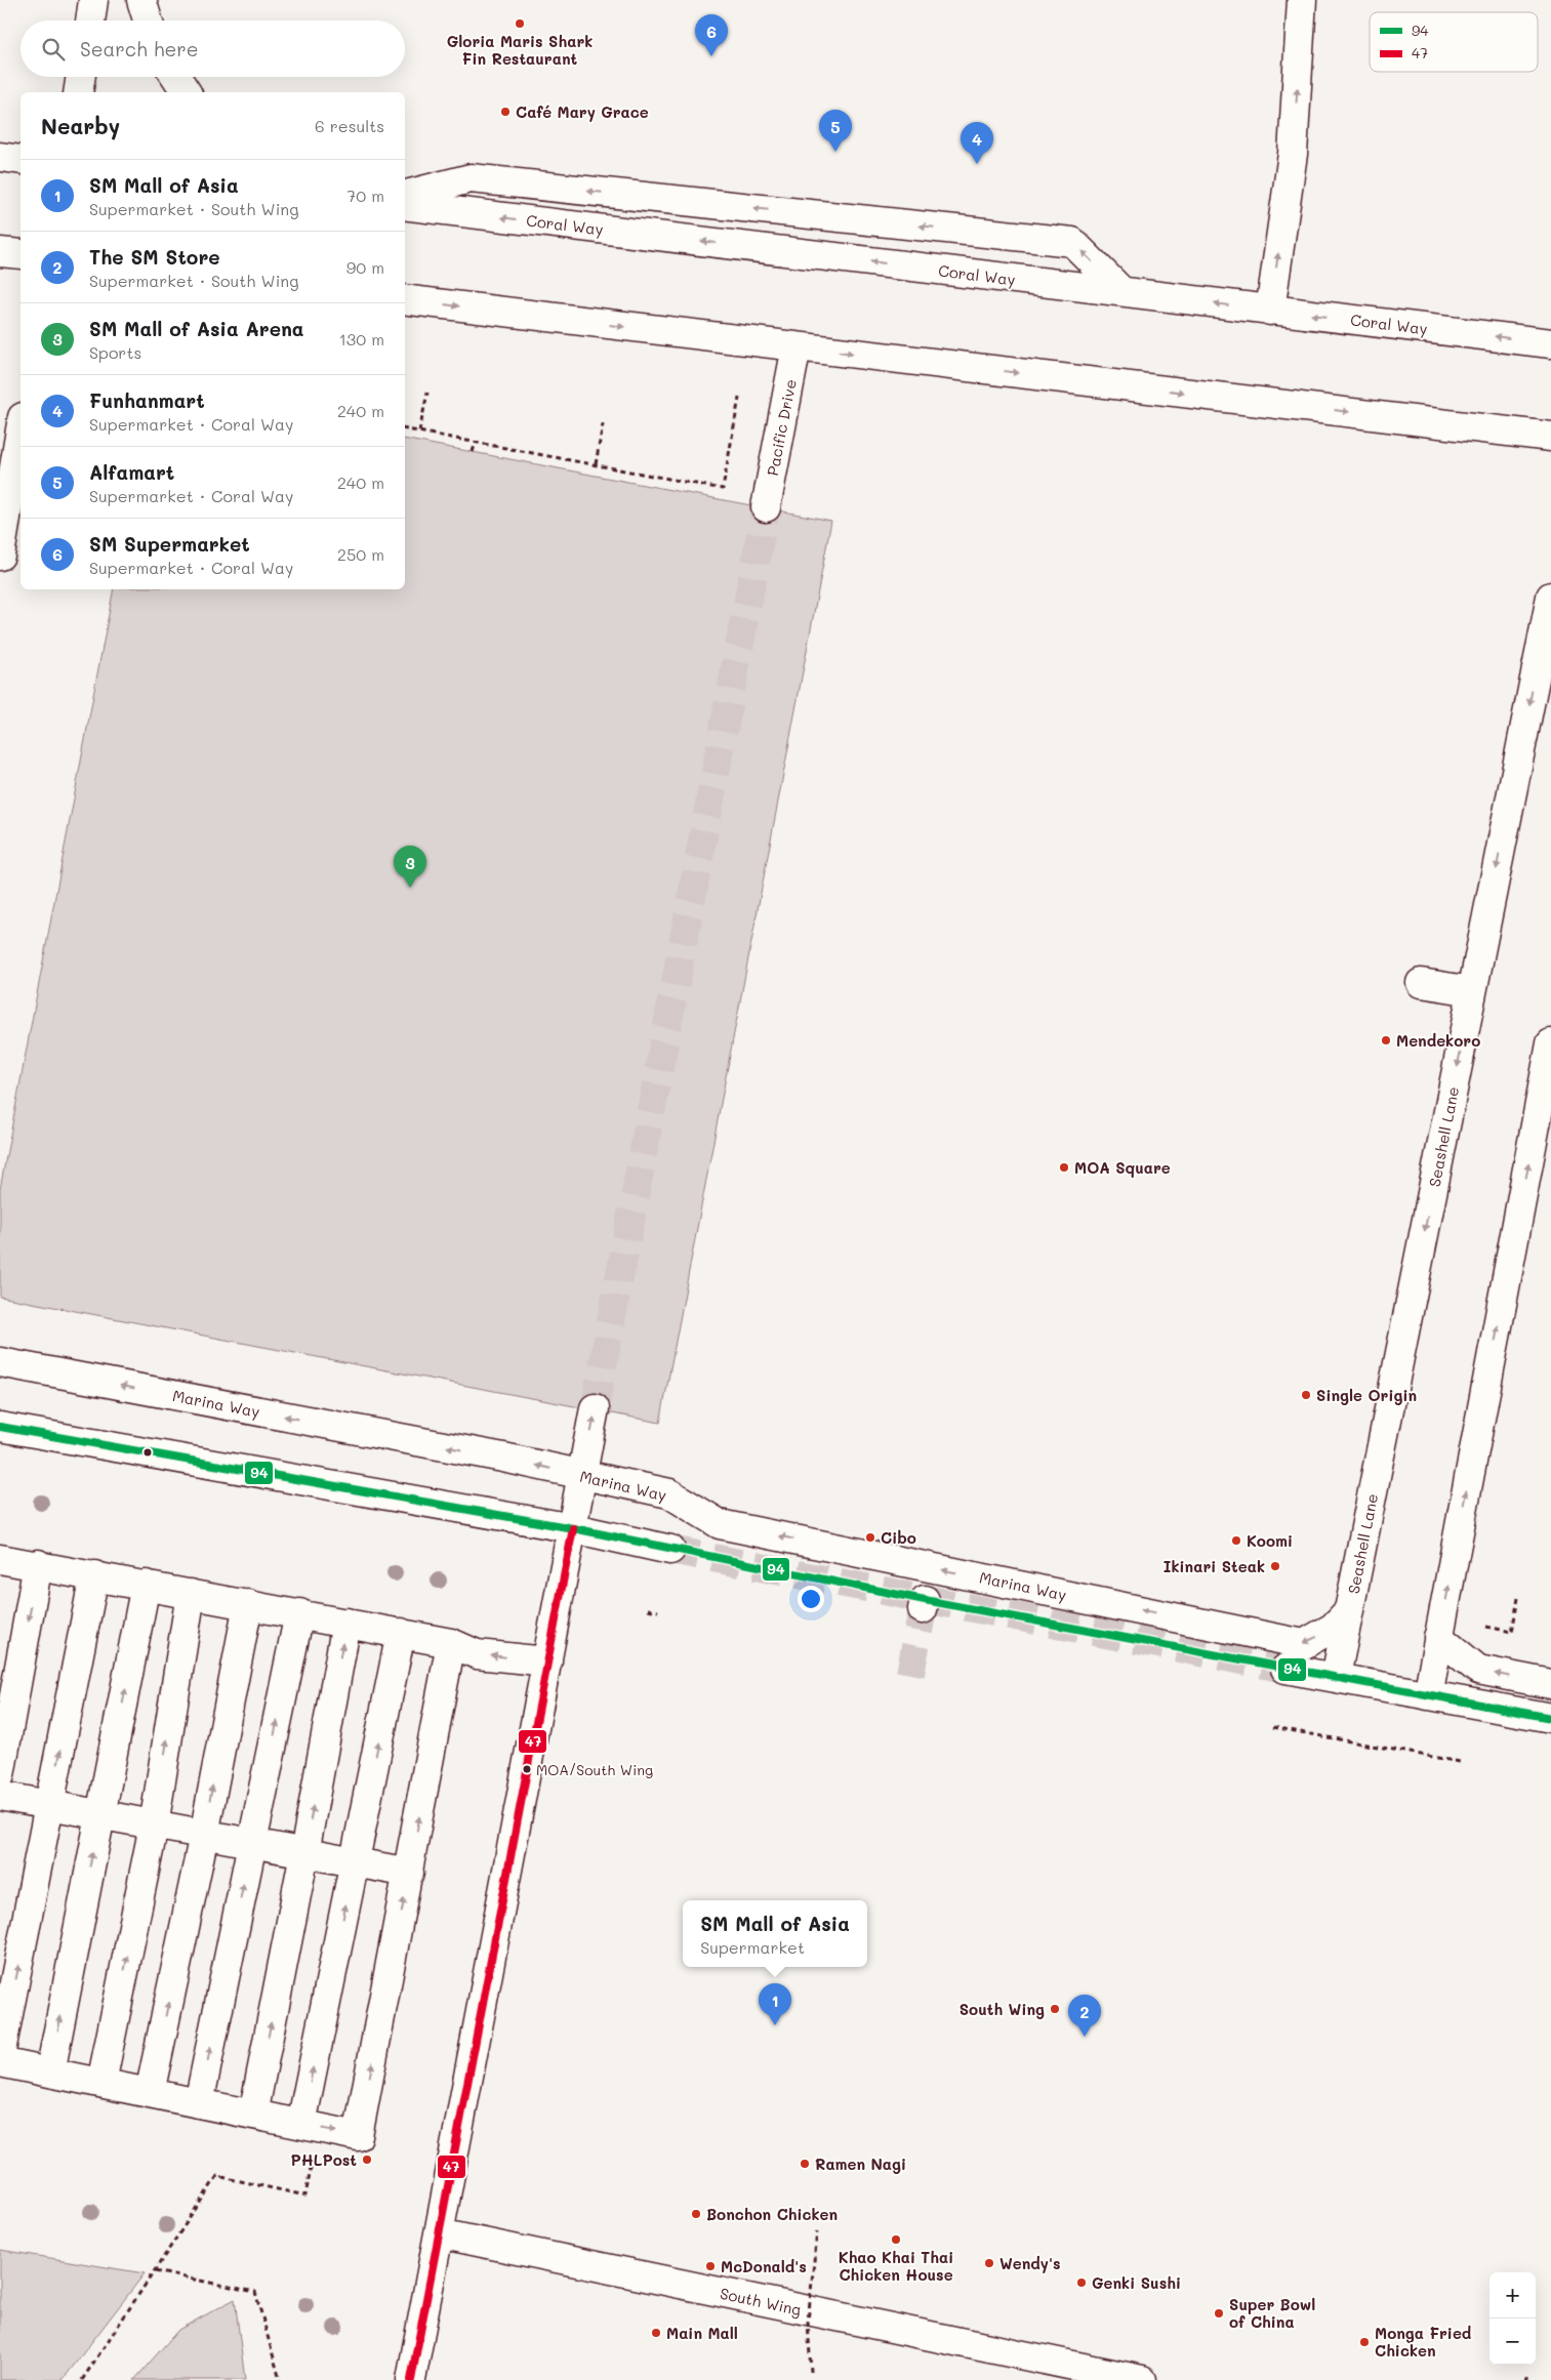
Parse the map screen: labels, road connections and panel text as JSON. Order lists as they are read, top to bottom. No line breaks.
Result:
{"streets":{"street":["Coral Way","Pacific Drive","Seashell Lane","Marina Way","South Wing"]},"crossings":[["Seashell Lane","Marina Way"]],"places":["Gloria Maris Shark Fin Restaurant","Café Mary Grace","Mendekoro","MOA Square","Single Origin","Cibo","Koomi","Ikinari Steak","MOA/South Wing","South Wing","PHLPost","Ramen Nagi","Bonchon Chicken","Khao Khai Thai Chicken House","Wendy's","McDonald's","Genki Sushi","Super Bowl of China","Main Mall","Monga Fried Chicken"],"lines":["transit line 94","transit line 47"],"legend":["94","47"],"page":{"pins":["6","5","4","3","1","2"],"search":"Search here","heading":["Nearby","6 results"],"list":[{"mark":"1","name":"SM Mall of Asia","note":"Supermarket · South Wing","value":"70 m"},{"mark":"2","name":"The SM Store","note":"Supermarket · South Wing","value":"90 m"},{"mark":"3","name":"SM Mall of Asia Arena","note":"Sports","value":"130 m"},{"mark":"4","name":"Funhanmart","note":"Supermarket · Coral Way","value":"240 m"},{"mark":"5","name":"Alfamart","note":"Supermarket · Coral Way","value":"240 m"},{"mark":"6","name":"SM Supermarket","note":"Supermarket · Coral Way","value":"250 m"}],"popup":["SM Mall of Asia","Supermarket"],"map_buttons":["+","−"]}}
